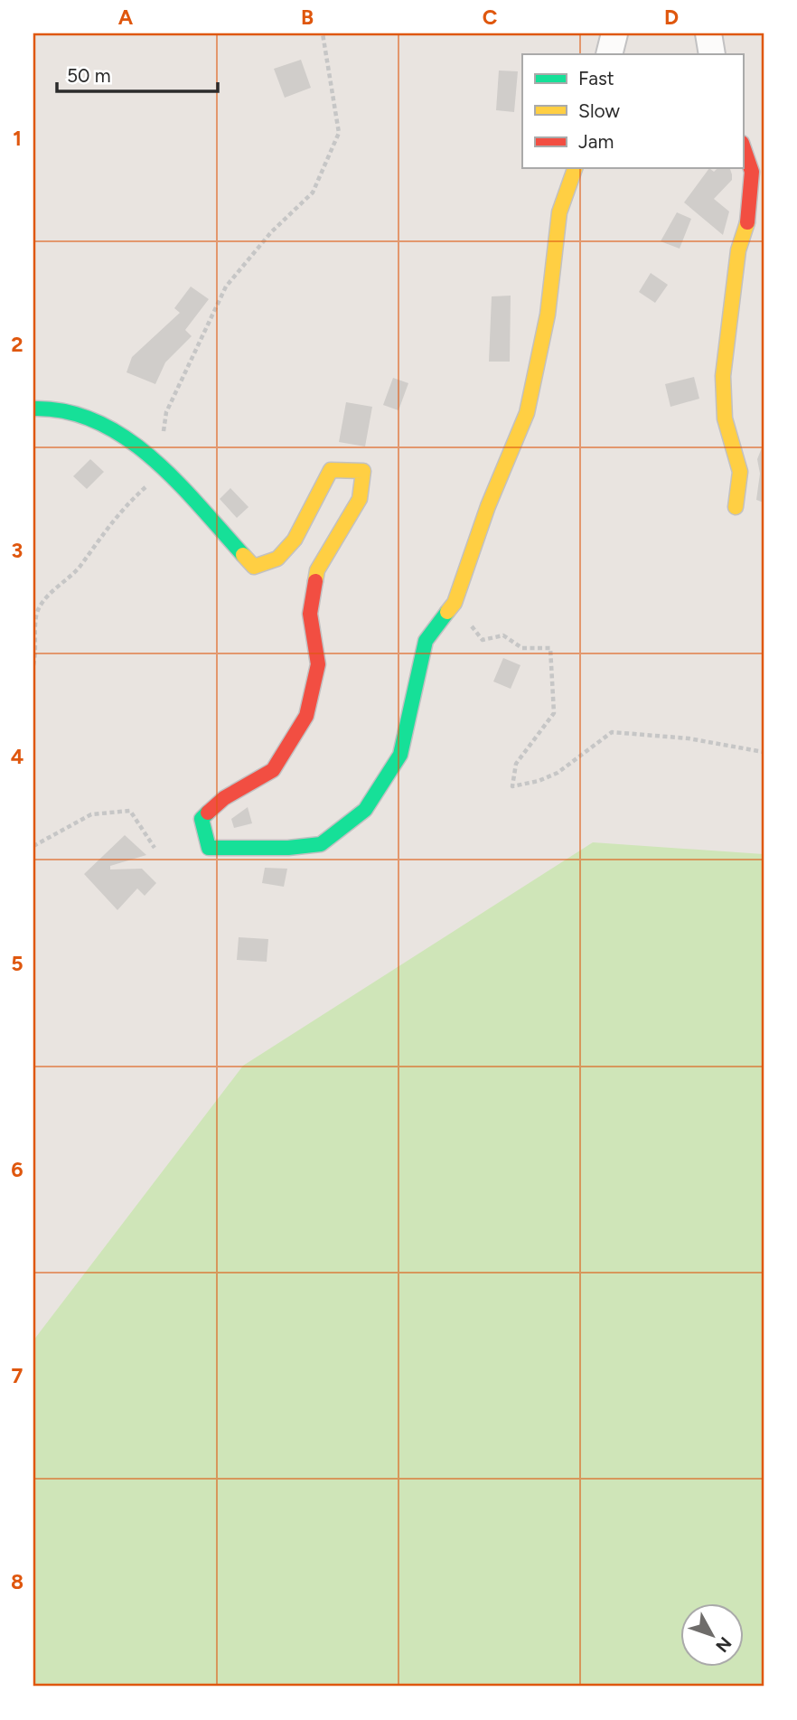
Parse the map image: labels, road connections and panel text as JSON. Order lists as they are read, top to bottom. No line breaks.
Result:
{"legend":["Fast","Slow","Jam"],"scale_bar":"50 m","north":"bottom right","grid":{"columns":["A","B","C","D"],"rows":["1","2","3","4","5","6","7","8"]}}
